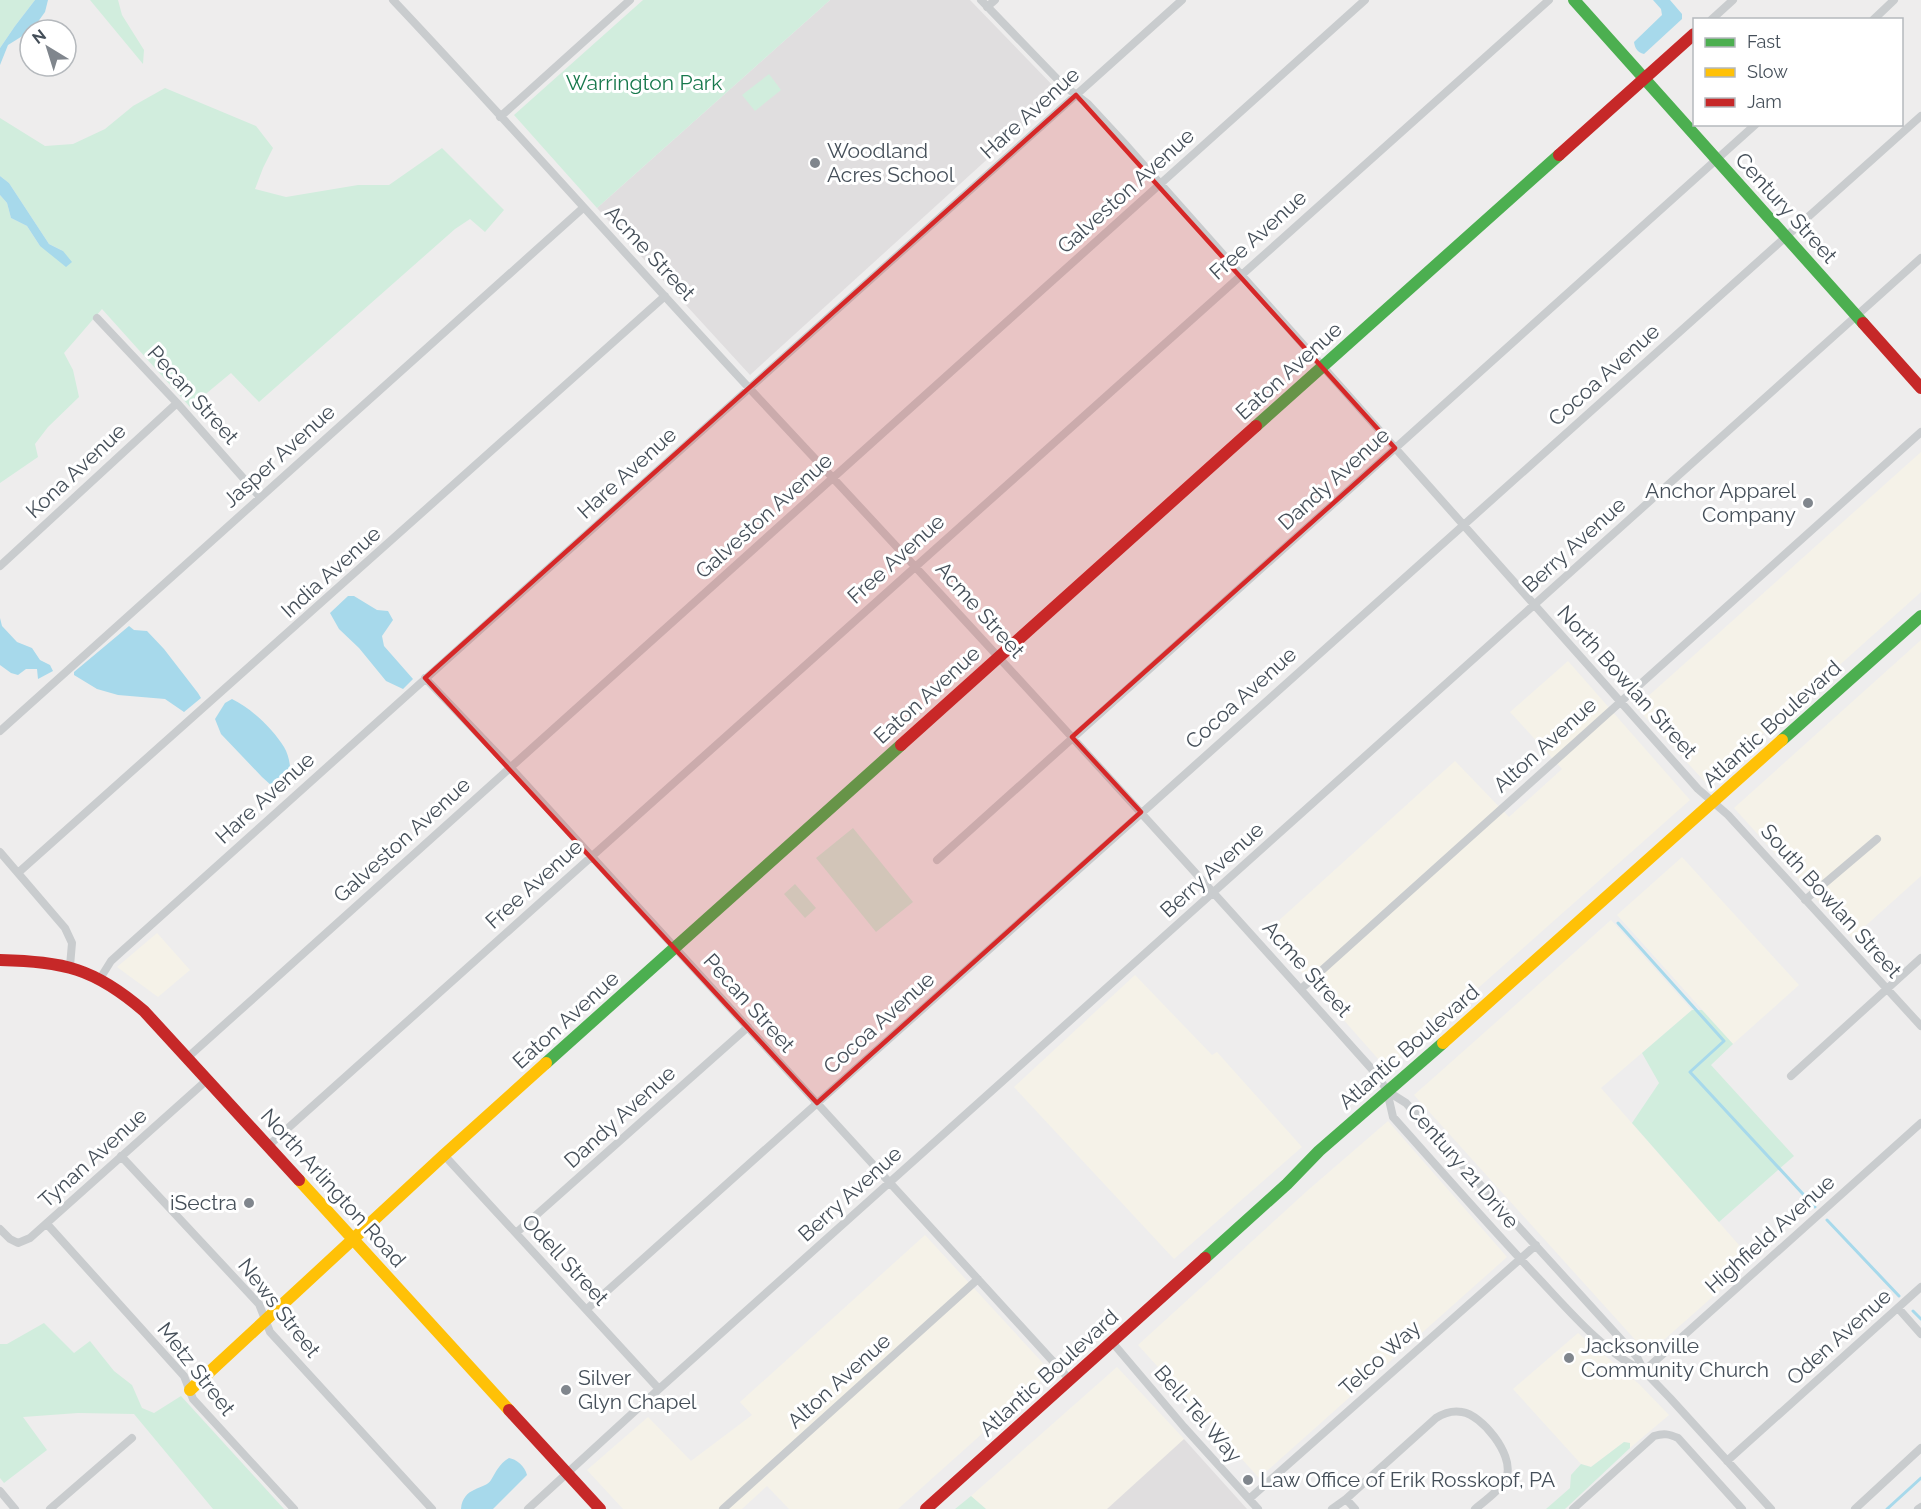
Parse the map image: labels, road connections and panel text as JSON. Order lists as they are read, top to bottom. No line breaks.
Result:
{"streets":{"street":["Hare Avenue","Galveston Avenue","Century Street","Free Avenue","Acme Street","Eaton Avenue","Cocoa Avenue","Pecan Street","Jasper Avenue","Kona Avenue","Dandy Avenue","Berry Avenue","India Avenue","North Bowlan Street","Atlantic Boulevard","Alton Avenue","South Bowlan Street","Tynan Avenue","Century 21 Drive","North Arlington Road","Highfield Avenue","Odell Street","News Street","Oden Avenue","Telco Way","Metz Street","Bell-Tel Way"]},"crossings":[["Hare Avenue","Acme Street"],["Hare Avenue","Pecan Street"],["Hare Avenue","North Bowlan Street"],["Hare Avenue","North Arlington Road"],["Galveston Avenue","Acme Street"],["Galveston Avenue","Pecan Street"],["Galveston Avenue","North Bowlan Street"],["Galveston Avenue","North Arlington Road"],["Century Street","Eaton Avenue"],["Century Street","Cocoa Avenue"],["Century Street","Dandy Avenue"],["Century Street","Berry Avenue"],["Free Avenue","Acme Street"],["Free Avenue","Pecan Street"],["Free Avenue","North Bowlan Street"],["Free Avenue","North Arlington Road"],["Acme Street","Eaton Avenue"],["Acme Street","Cocoa Avenue"],["Acme Street","Jasper Avenue"],["Acme Street","Dandy Avenue"],["Acme Street","Berry Avenue"],["Acme Street","India Avenue"],["Acme Street","Atlantic Boulevard"],["Acme Street","Alton Avenue"],["Acme Street","Century 21 Drive"],["Eaton Avenue","Pecan Street"],["Eaton Avenue","North Bowlan Street"],["Eaton Avenue","North Arlington Road"],["Eaton Avenue","Odell Street"],["Eaton Avenue","News Street"],["Eaton Avenue","Metz Street"],["Cocoa Avenue","Pecan Street"],["Cocoa Avenue","North Bowlan Street"],["Cocoa Avenue","Odell Street"],["Pecan Street","Jasper Avenue"],["Pecan Street","Kona Avenue"],["Pecan Street","Dandy Avenue"],["Pecan Street","Berry Avenue"],["Pecan Street","Atlantic Boulevard"],["Pecan Street","Alton Avenue"],["Dandy Avenue","North Bowlan Street"],["Dandy Avenue","Odell Street"],["Berry Avenue","North Bowlan Street"],["Berry Avenue","North Arlington Road"],["Berry Avenue","Odell Street"],["North Bowlan Street","Atlantic Boulevard"],["North Bowlan Street","Alton Avenue"],["North Bowlan Street","South Bowlan Street"],["Atlantic Boulevard","South Bowlan Street"],["Atlantic Boulevard","Century 21 Drive"],["Atlantic Boulevard","Bell-Tel Way"],["Tynan Avenue","North Arlington Road"],["Tynan Avenue","News Street"],["Tynan Avenue","Metz Street"],["Century 21 Drive","Highfield Avenue"],["Century 21 Drive","Oden Avenue"],["Century 21 Drive","Telco Way"],["Telco Way","Bell-Tel Way"]],"parks":["Warrington Park"],"places":["Woodland Acres School","Anchor Apparel Company","iSectra","Jacksonville Community Church","Silver Glyn Chapel","Law Office of Erik Rosskopf, PA"],"legend":["Fast","Slow","Jam"],"north":"top left"}
